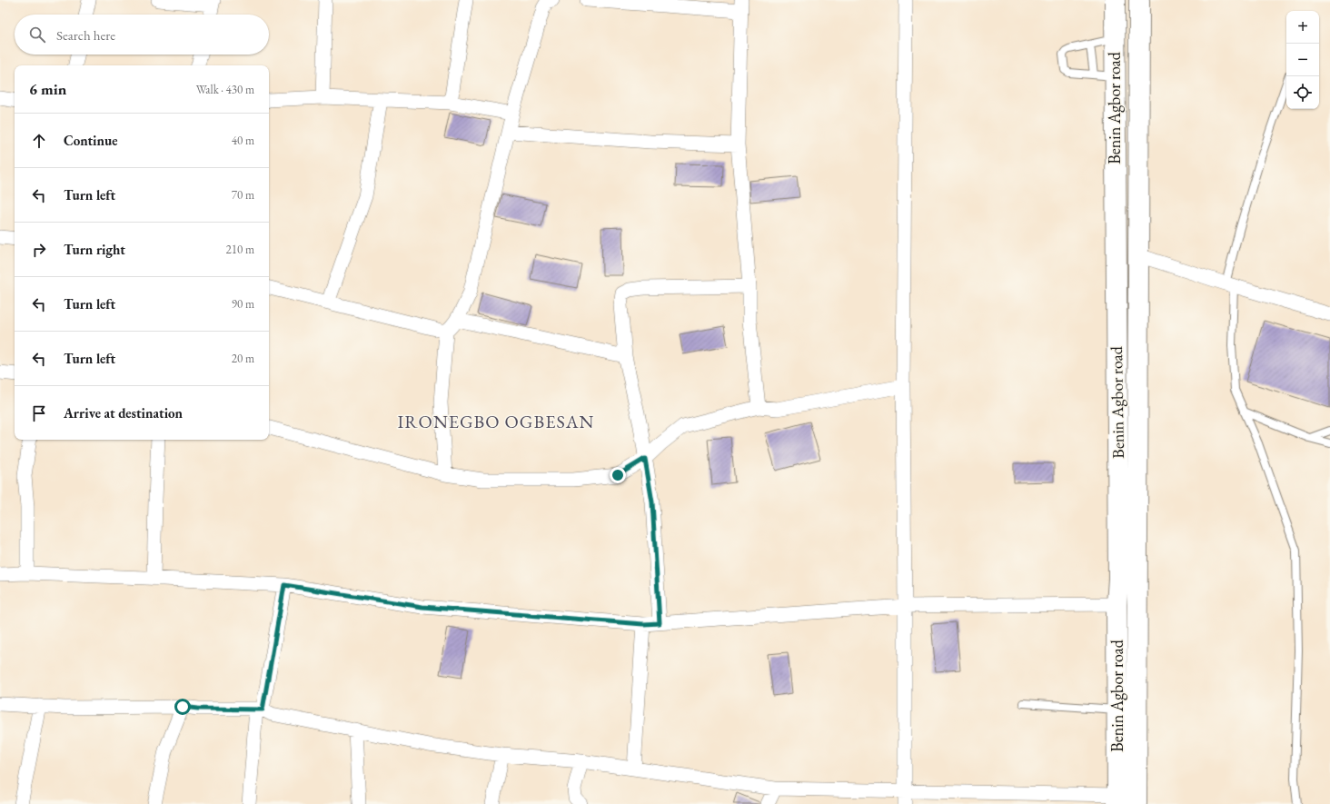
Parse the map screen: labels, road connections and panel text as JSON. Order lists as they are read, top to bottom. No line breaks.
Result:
{"streets":{"highway":["Benin Agbor road"]},"districts":["IRONEGBO OGBESAN"],"page":{"map_buttons":["+","−"],"search":"Search here","heading":["6 min","Walk · 430 m"],"list":[["Continue","40 m"],["Turn left","70 m"],["Turn right","210 m"],["Turn left","90 m"],["Turn left","20 m"],"Arrive at destination"]}}
